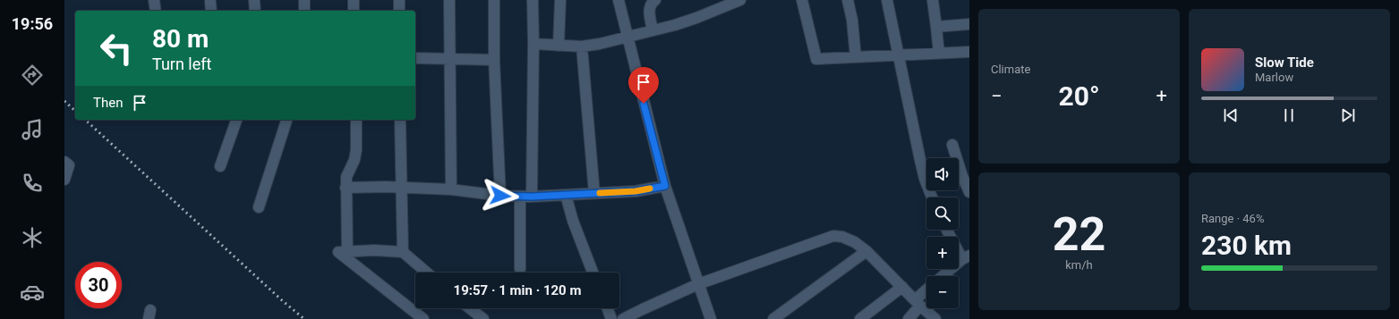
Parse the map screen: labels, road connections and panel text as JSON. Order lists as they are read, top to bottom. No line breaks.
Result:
{"page":{"tabs":"19:56","tile":["Climate",["22","km/h"],["Range · 46%","230 km"]],"turn":["80 m","Turn left"],"song":["Slow Tide","Marlow"],"heat":["−","20°","+"],"then":"Then","map_buttons":["+","−"],"limit":"30","trip":"19:57 · 1 min · 120 m"}}
